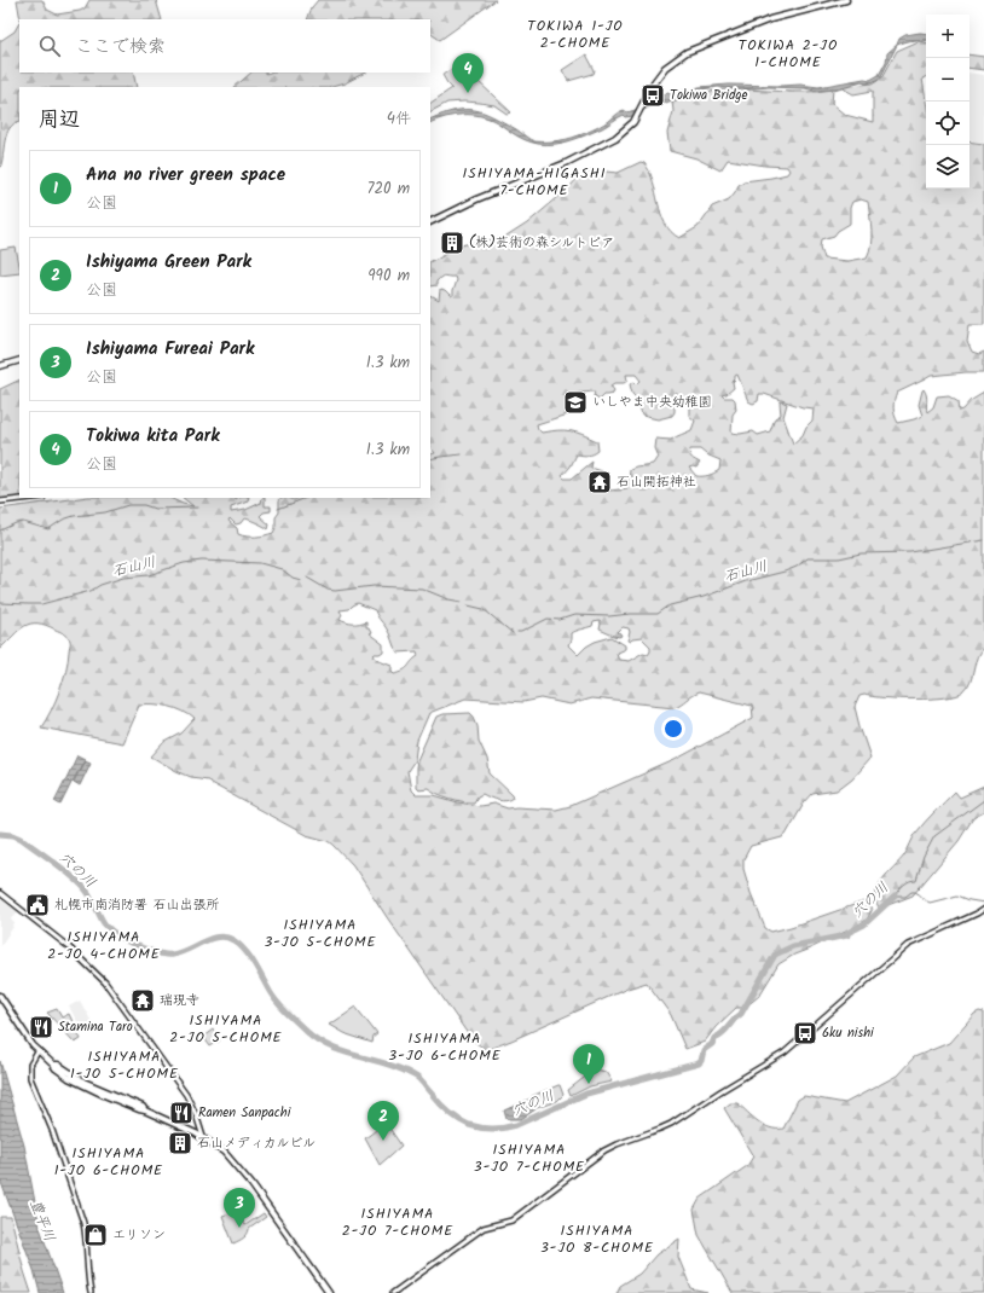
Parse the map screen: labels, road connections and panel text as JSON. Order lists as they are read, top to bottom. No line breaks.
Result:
{"districts":["TOKIWA 1-JO 2-CHOME","TOKIWA 2-JO 1-CHOME","ISHIYAMA-HIGASHI 7-CHOME","ISHIYAMA 3-JO 5-CHOME","ISHIYAMA 2-JO 4-CHOME","ISHIYAMA 2-JO 5-CHOME","ISHIYAMA 3-JO 6-CHOME","ISHIYAMA 1-JO 5-CHOME","ISHIYAMA 3-JO 7-CHOME","ISHIYAMA 1-JO 6-CHOME","ISHIYAMA 2-JO 7-CHOME","ISHIYAMA 3-JO 8-CHOME"],"water":["石山川","穴の川","豊平川"],"places":{"bus stop":["Tokiwa Bridge","6ku nishi"],"building":["(株)芸術の森シルトピア","石山メディカルビル"],"school or university":["いしやま中央幼稚園"],"temple":["石山開拓神社","瑞現寺"],"public building":["札幌市南消防署 石山出張所"],"restaurant":["Stamina Taro","Ramen Sanpachi"],"shop":["エリソン"]},"page":{"map_buttons":["+","−"],"search":"ここで検索","pins":["4","1","2","3"],"heading":["周辺","4件"],"list":[{"mark":"1","name":"Ana no river green space","note":"公園","value":"720 m"},{"mark":"2","name":"Ishiyama Green Park","note":"公園","value":"990 m"},{"mark":"3","name":"Ishiyama Fureai Park","note":"公園","value":"1.3 km"},{"mark":"4","name":"Tokiwa kita Park","note":"公園","value":"1.3 km"}]}}
